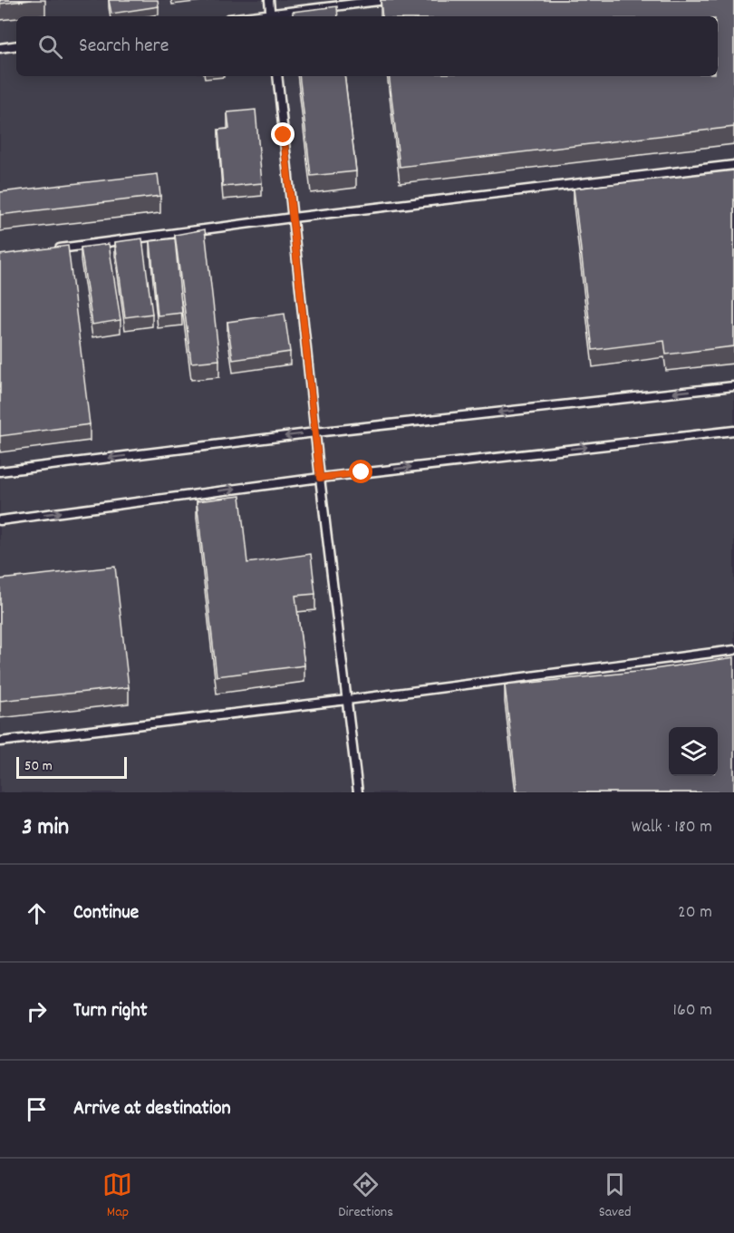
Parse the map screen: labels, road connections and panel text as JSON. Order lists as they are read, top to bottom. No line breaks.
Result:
{"scale_bar":"50 m","page":{"search":"Search here","scale":"50 m","heading":["3 min","Walk · 180 m"],"list":[["Continue","20 m"],["Turn right","160 m"],"Arrive at destination"],"nav":["Map","Directions","Saved"]}}
